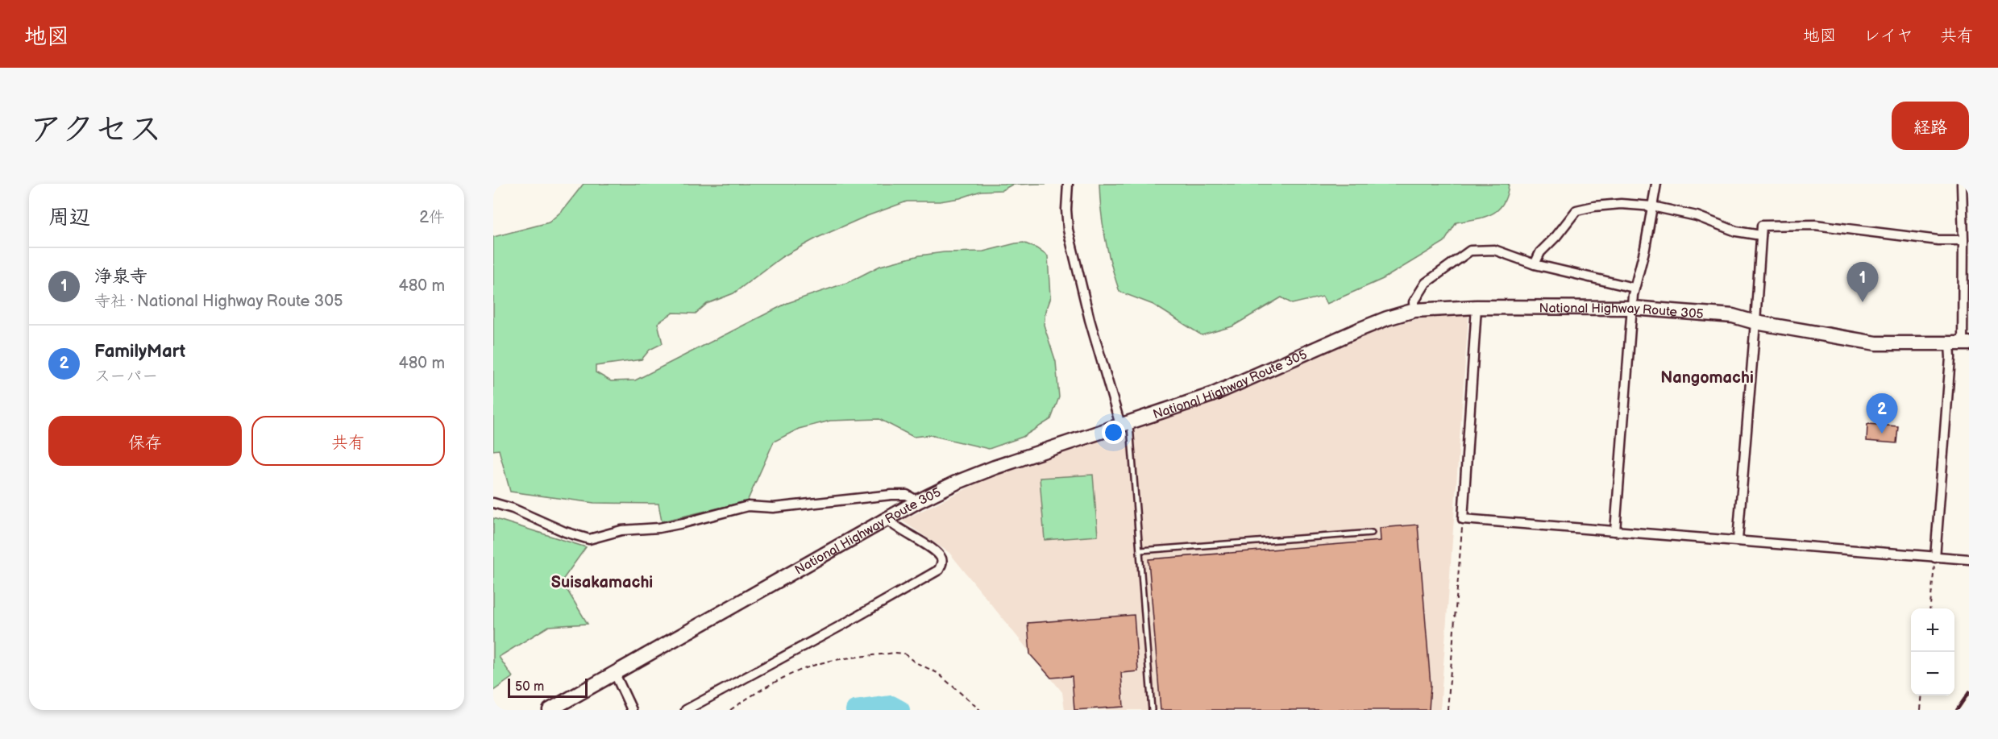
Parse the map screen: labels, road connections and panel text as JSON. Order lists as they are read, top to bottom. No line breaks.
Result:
{"streets":{"highway":["National Highway Route 305"]},"districts":["Nangomachi","Suisakamachi"],"scale_bar":"50 m","page":{"header":"地図","nav":["地図","レイヤ","共有"],"title":"アクセス","buttons":["経路",["保存","共有"]],"heading":["周辺","2件"],"list":[{"mark":"1","name":"浄泉寺","note":"寺社 · National Highway Route 305","value":"480 m"},{"mark":"2","name":"FamilyMart","note":"スーパー","value":"480 m"}],"pins":["1","2"],"map_buttons":["+","−"],"scale":"50 m"}}
